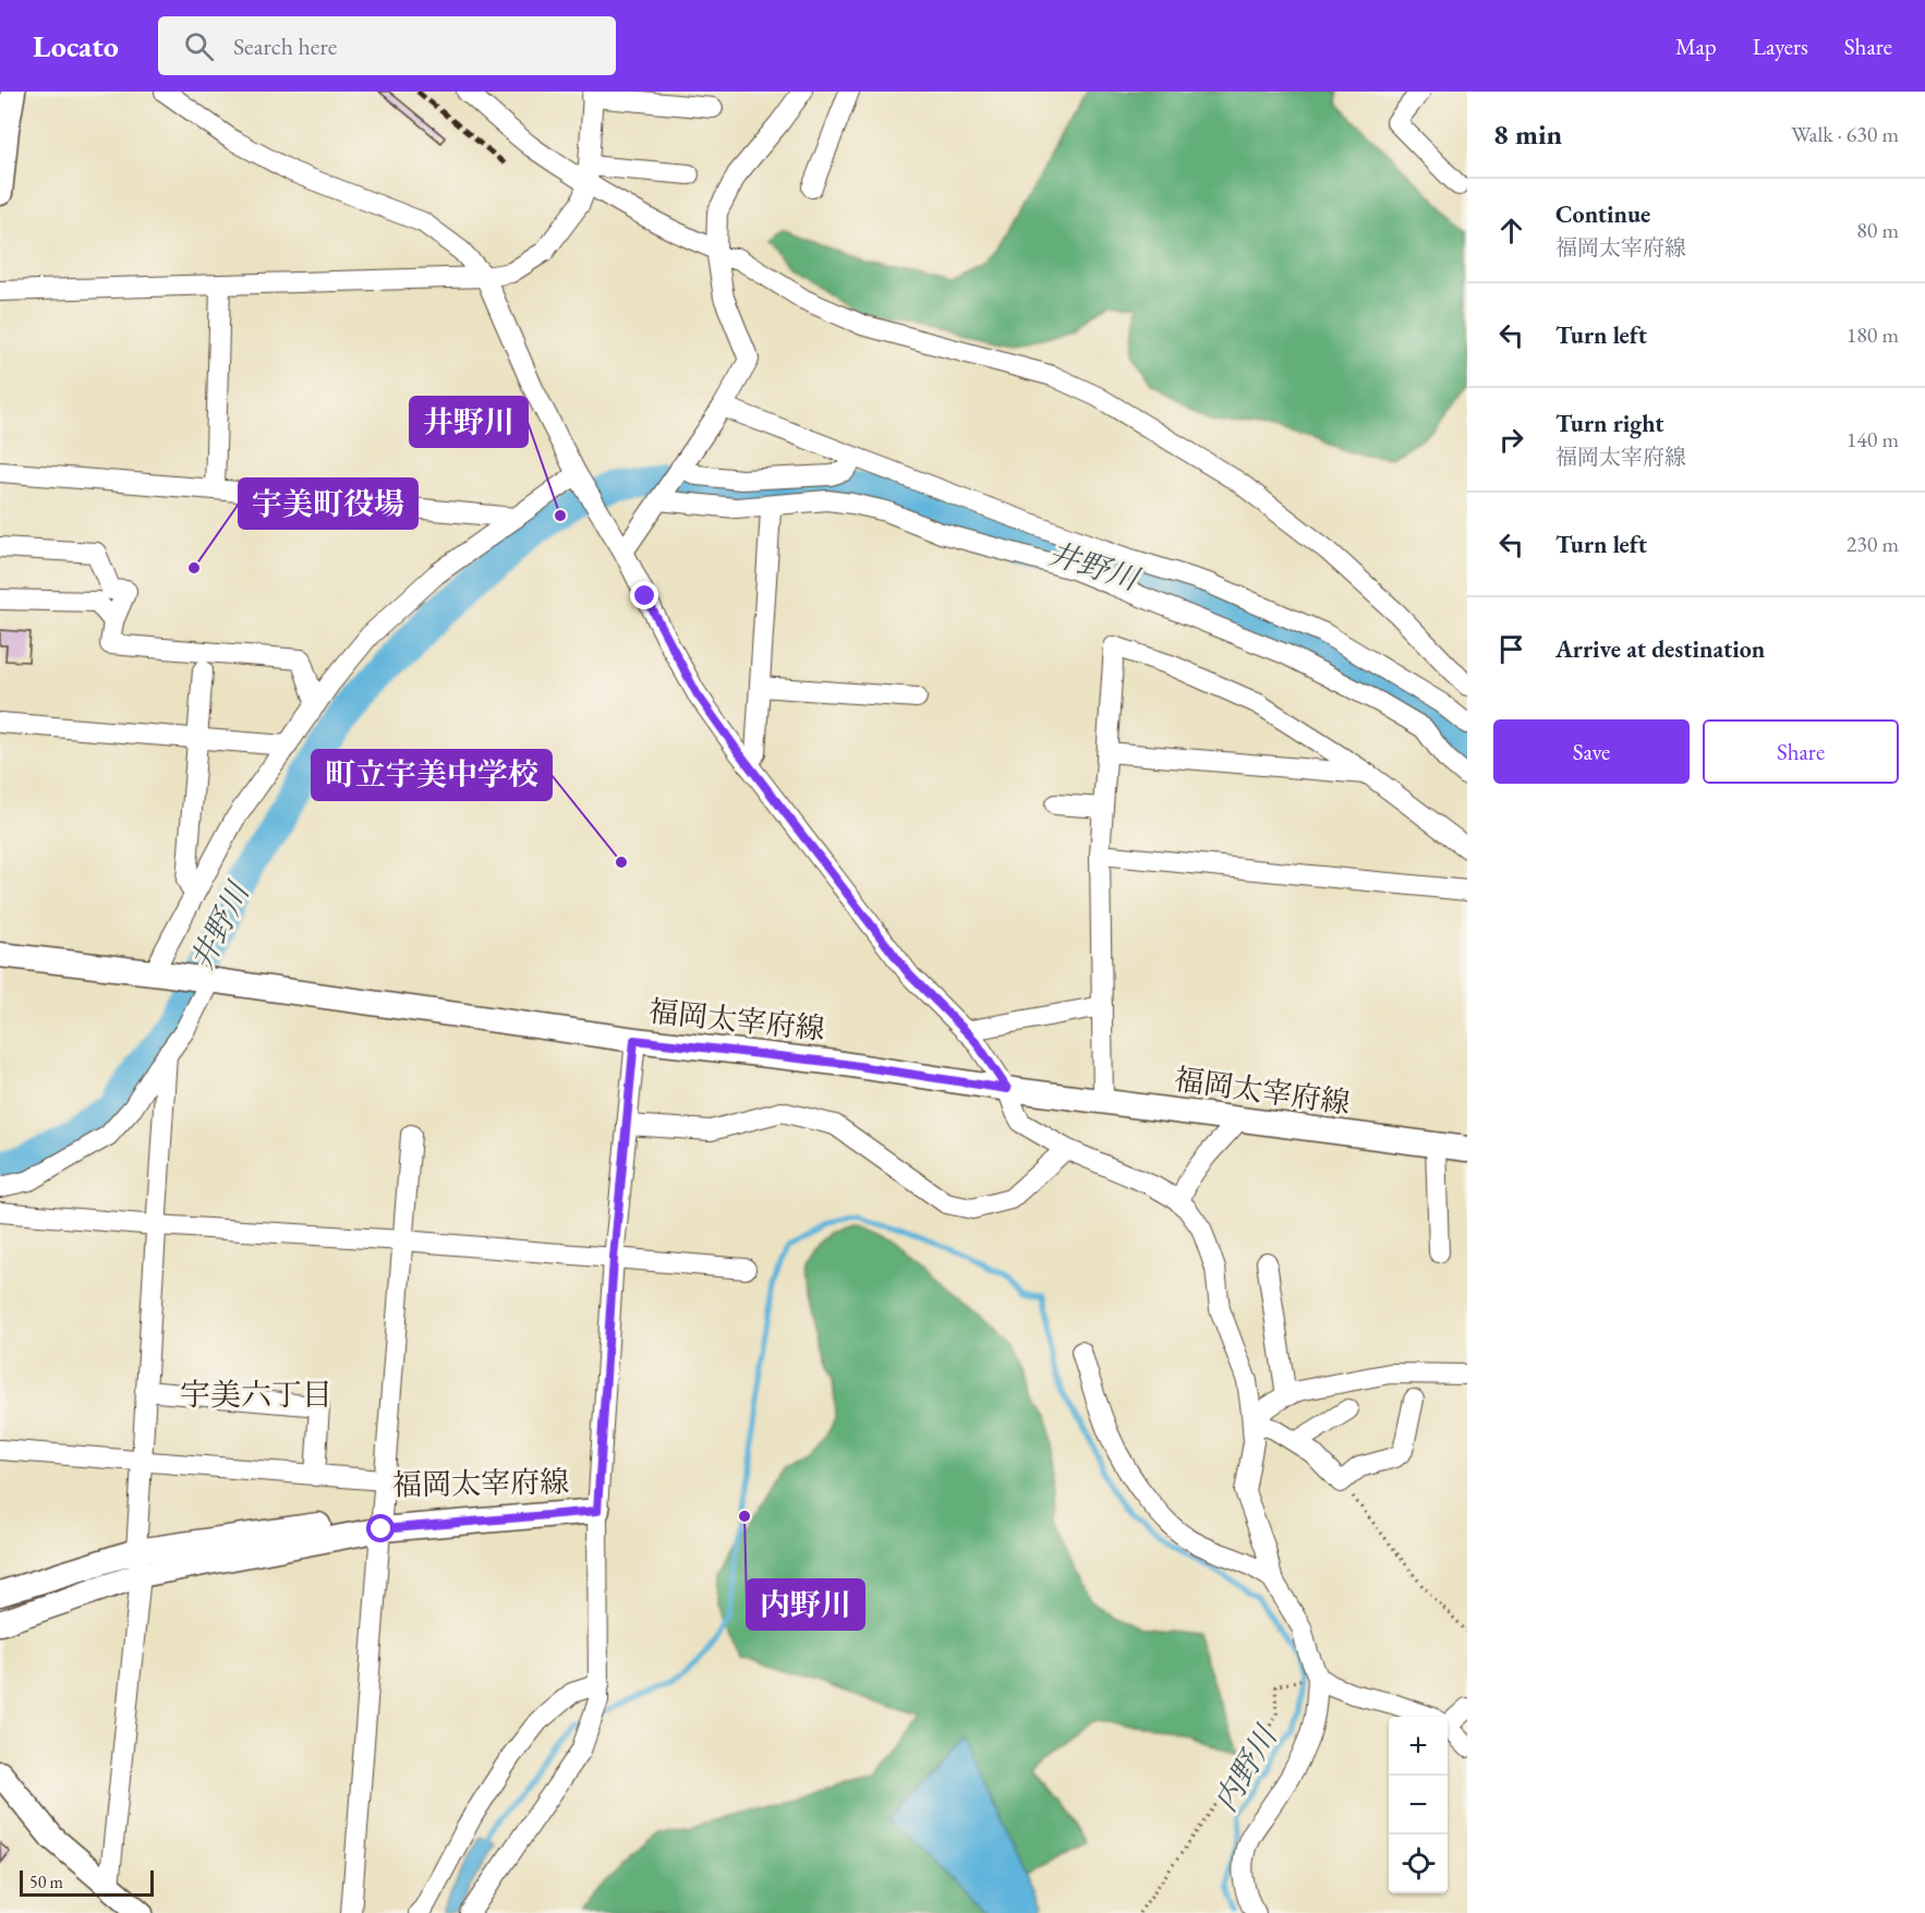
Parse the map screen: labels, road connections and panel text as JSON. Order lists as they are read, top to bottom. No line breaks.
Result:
{"streets":{"main road":["福岡太宰府線"]},"districts":["宇美六丁目"],"water":["井野川","内野川"],"places":["井野川","宇美町役場","町立宇美中学校","内野川"],"scale_bar":"50 m","page":{"header":"Locato","search":"Search here","nav":["Map","Layers","Share"],"heading":["8 min","Walk · 630 m"],"list":[["Continue","福岡太宰府線","80 m"],["Turn left","180 m"],["Turn right","福岡太宰府線","140 m"],["Turn left","230 m"],"Arrive at destination"],"buttons":["Save","Share"],"map_buttons":["+","−"],"scale":"50 m"}}
